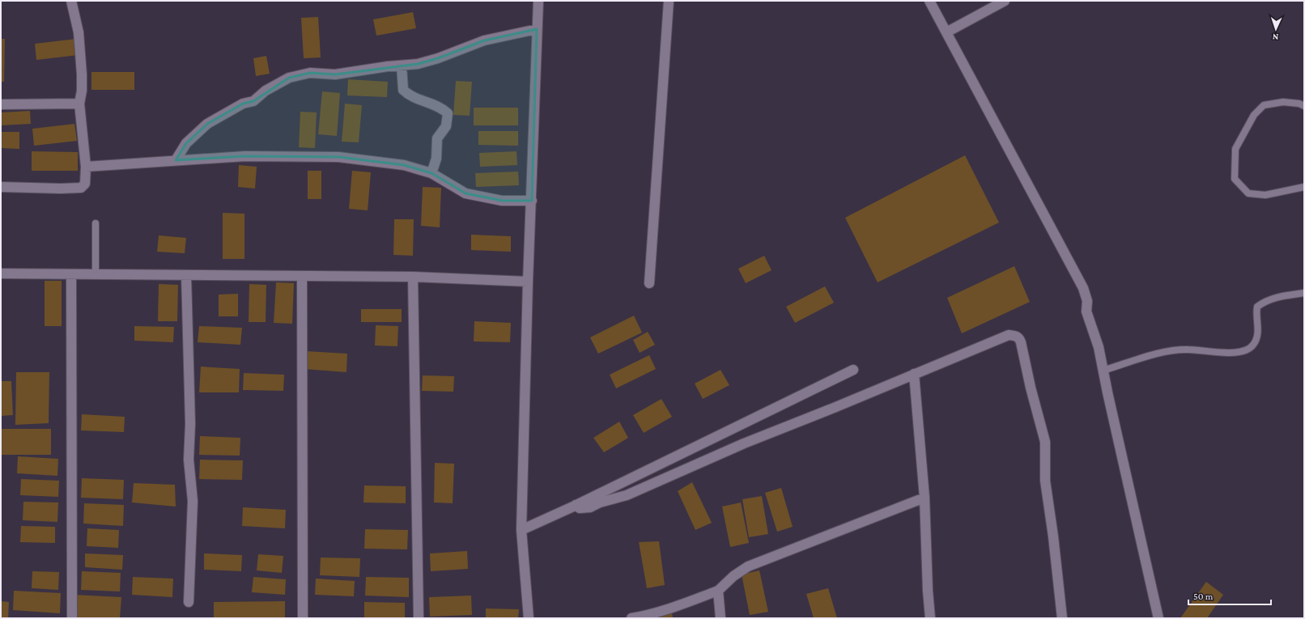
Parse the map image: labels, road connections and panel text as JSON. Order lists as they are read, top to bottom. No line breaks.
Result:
{"scale_bar":"50 m","north":"bottom"}
